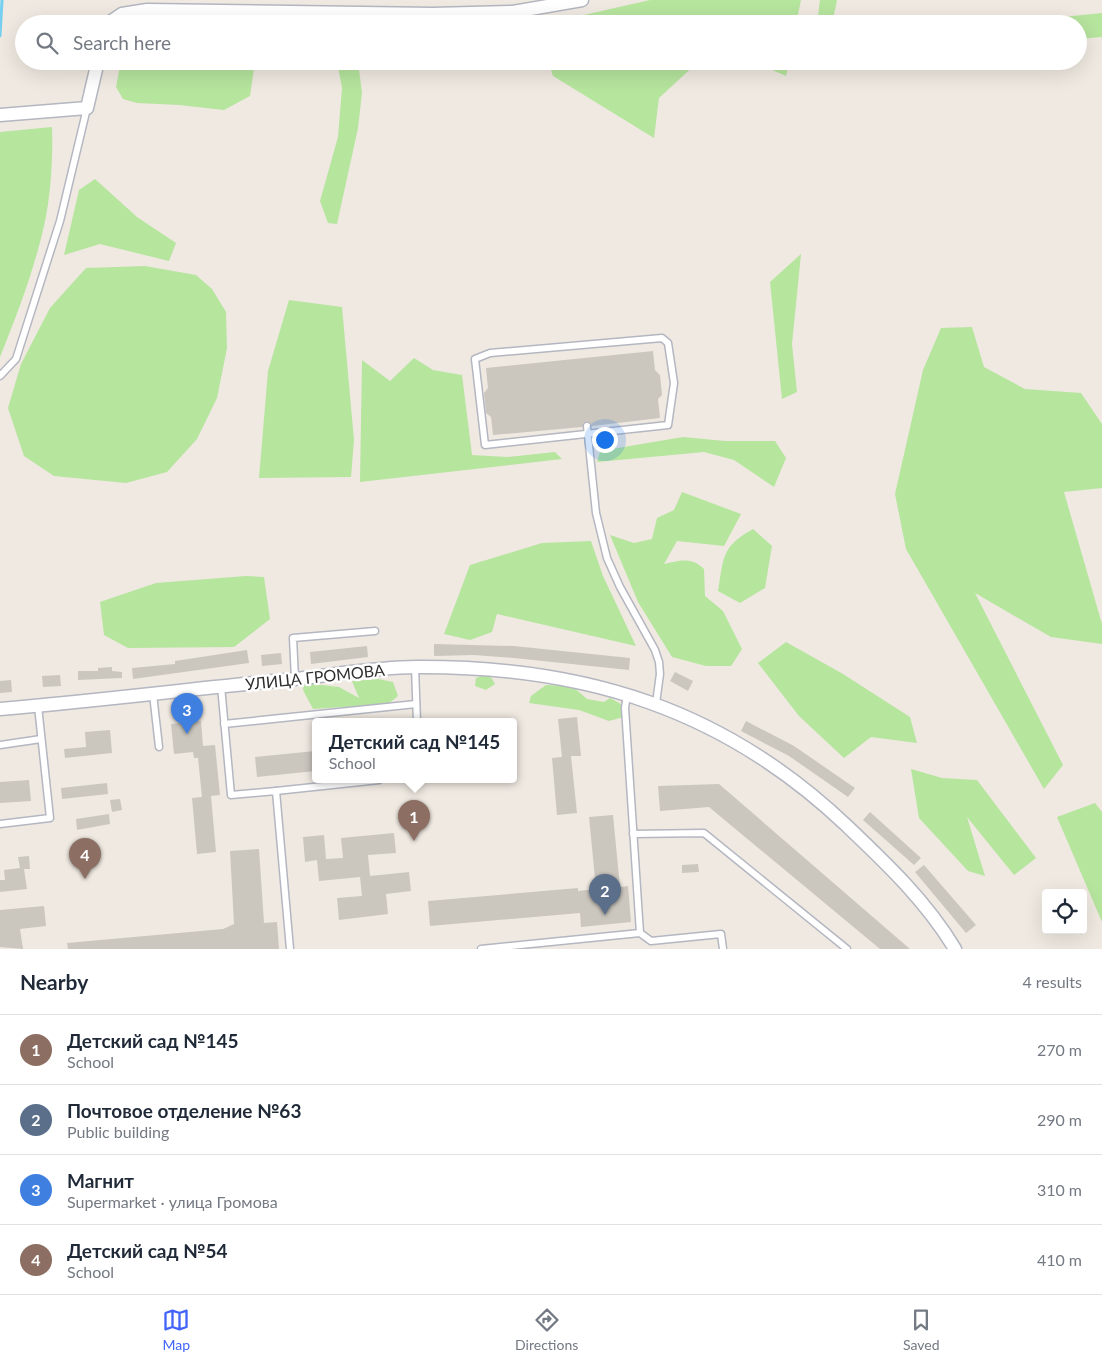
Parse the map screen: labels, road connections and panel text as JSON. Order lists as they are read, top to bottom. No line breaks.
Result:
{"streets":{"street":["УЛИЦА ГРОМОВА"]},"page":{"search":"Search here","pins":["3","1","4","2"],"popup":["Детский сад №145","School"],"heading":["Nearby","4 results"],"list":[{"mark":"1","name":"Детский сад №145","note":"School","value":"270 m"},{"mark":"2","name":"Почтовое отделение №63","note":"Public building","value":"290 m"},{"mark":"3","name":"Магнит","note":"Supermarket · улица Громова","value":"310 m"},{"mark":"4","name":"Детский сад №54","note":"School","value":"410 m"}],"nav":["Map","Directions","Saved"]}}
